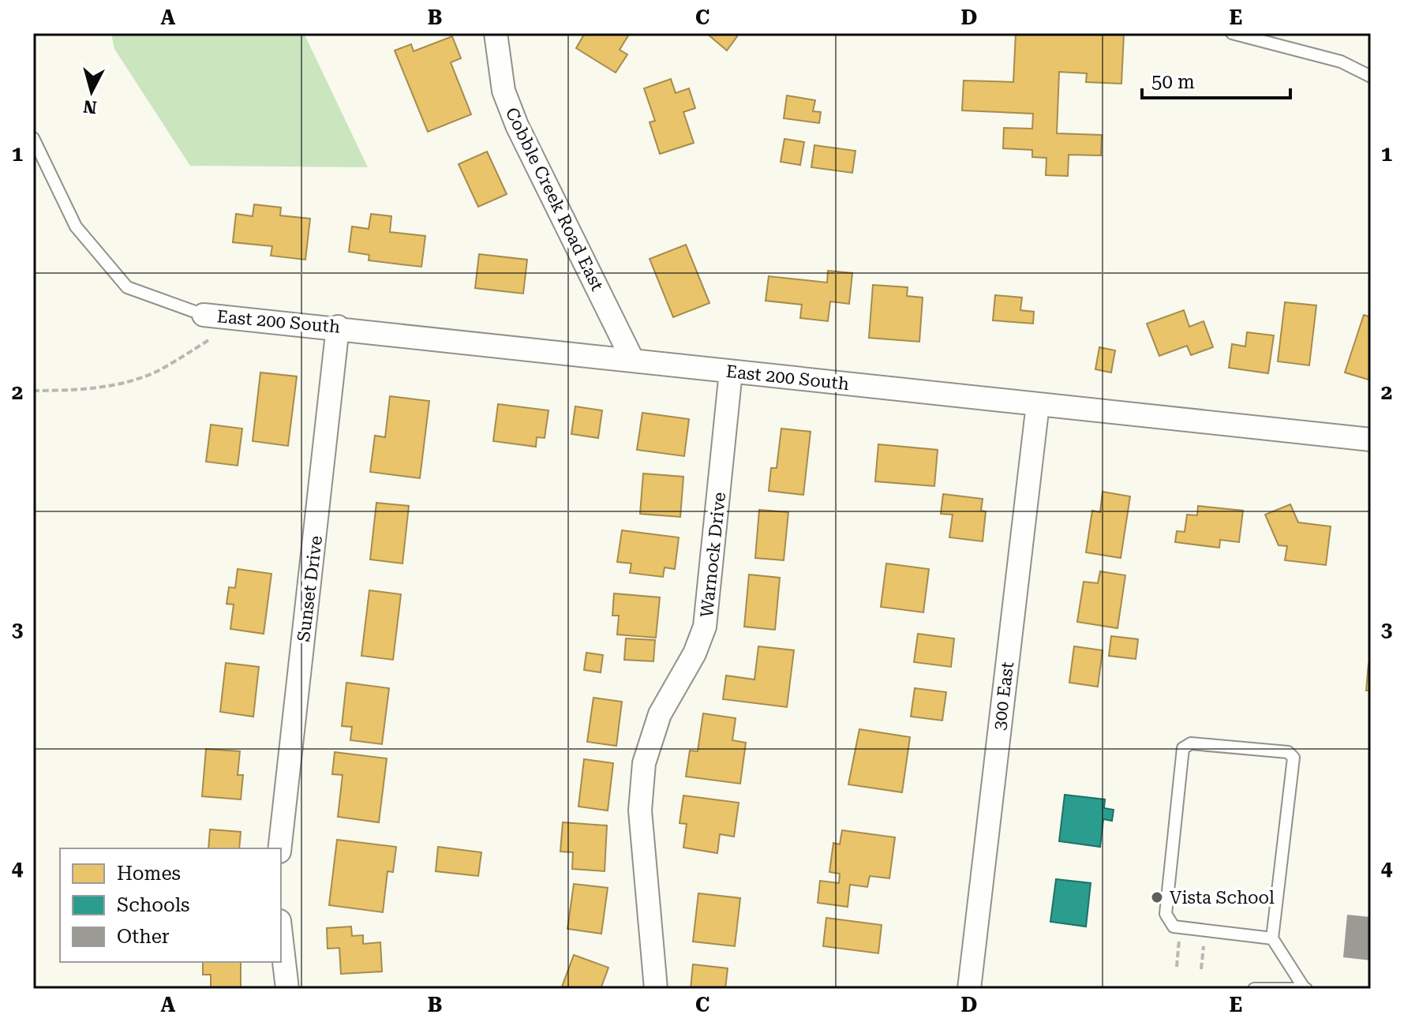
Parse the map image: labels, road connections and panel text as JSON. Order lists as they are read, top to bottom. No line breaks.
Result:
{"streets":{"street":["Cobble Creek Road East","East 200 South","Warnock Drive","Sunset Drive","300 East"]},"crossings":[["Cobble Creek Road East","East 200 South"],["East 200 South","Warnock Drive"],["East 200 South","Sunset Drive"],["East 200 South","300 East"]],"places":["Vista School"],"legend":["Homes","Schools","Other"],"scale_bar":"50 m","north":"bottom","grid":{"columns":["A","B","C","D","E"],"rows":["1","2","3","4"]}}
